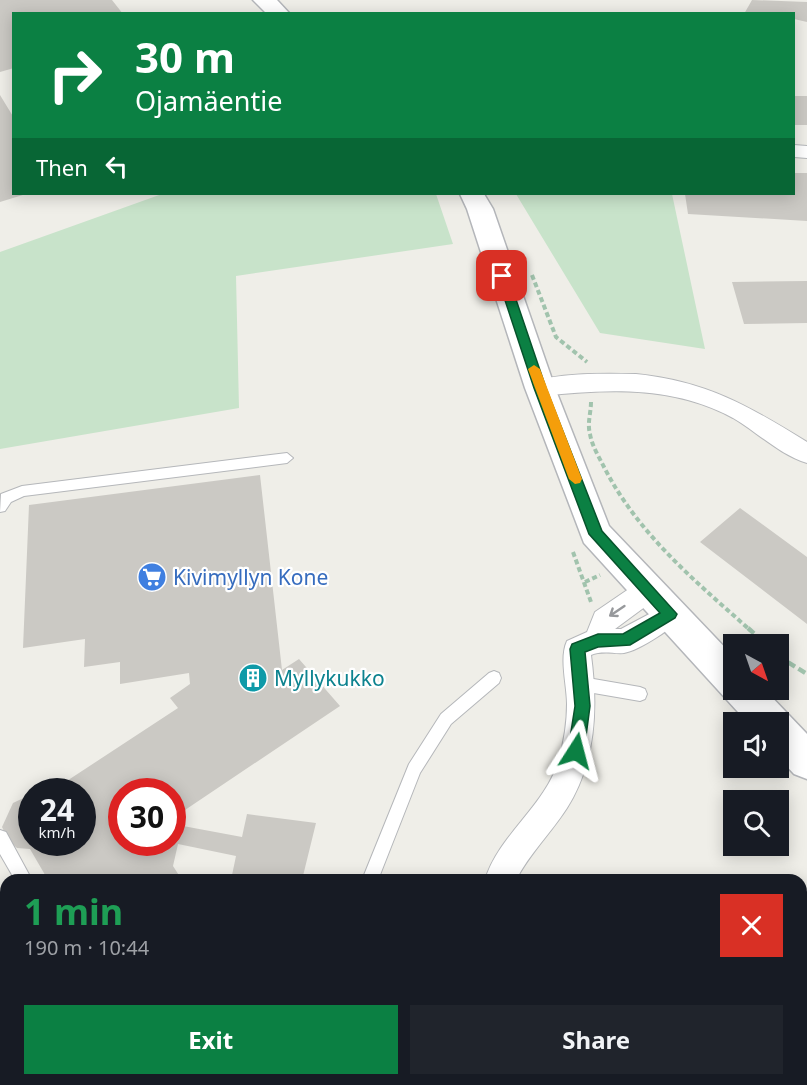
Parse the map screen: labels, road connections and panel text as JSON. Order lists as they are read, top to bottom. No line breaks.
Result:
{"places":{"supermarket":["Kivimyllyn Kone"],"building":["Myllykukko"]},"north":"bottom right","page":{"turn":["30 m","Ojamäentie"],"then":"Then","speed":"24 km/h","limit":"30","heading":["1 min","190 m · 10:44"],"buttons":["Exit","Share"]}}
